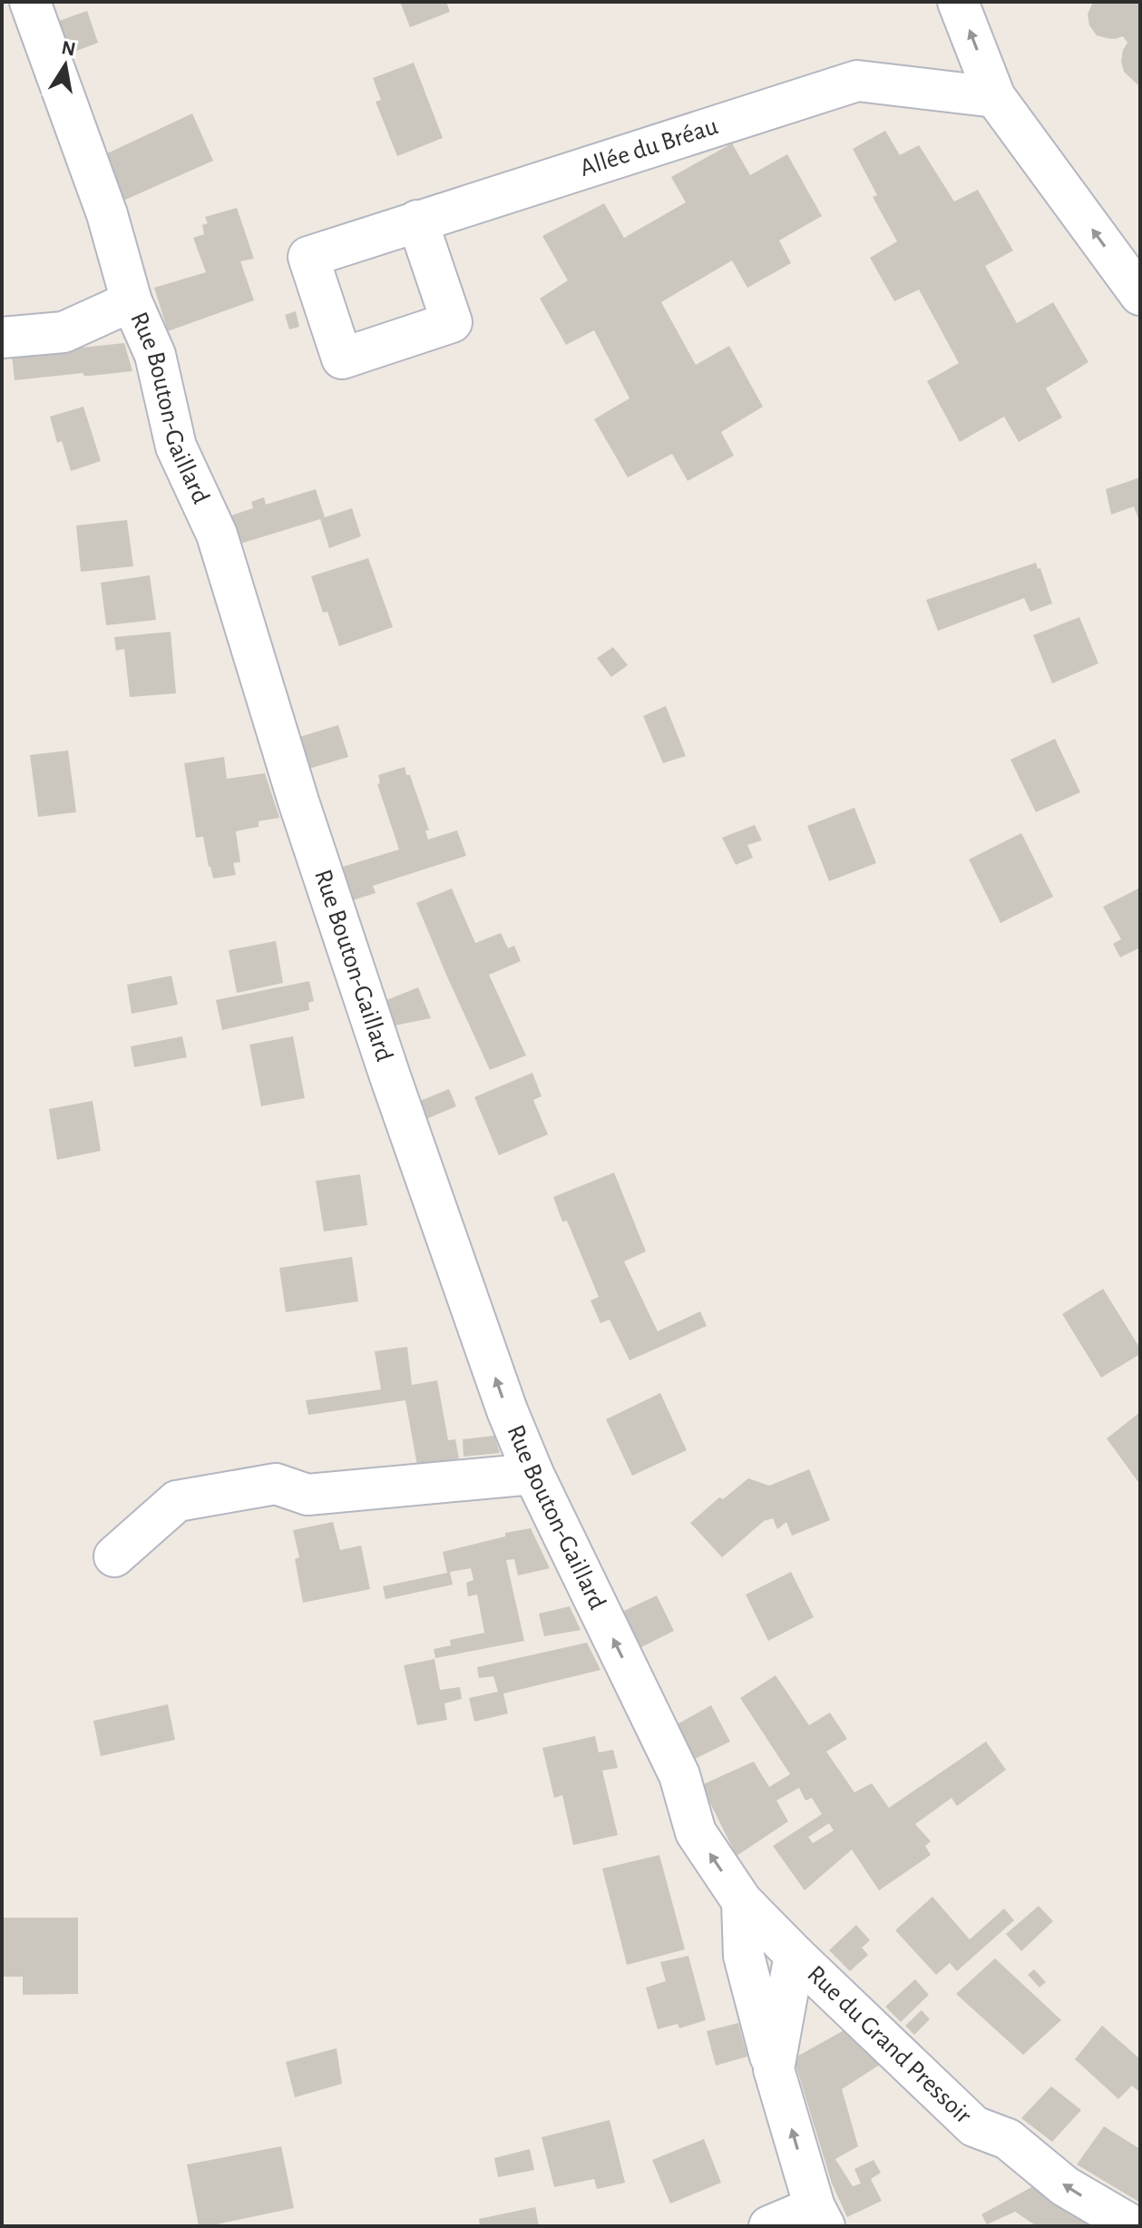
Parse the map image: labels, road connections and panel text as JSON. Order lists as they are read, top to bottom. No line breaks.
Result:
{"streets":{"street":["Allée du Bréau","Rue Bouton-Gaillard","Rue du Grand Pressoir"]},"crossings":[["Rue Bouton-Gaillard","Rue du Grand Pressoir"]],"one_way":["Rue Bouton-Gaillard","Rue du Grand Pressoir"],"north":"top"}
